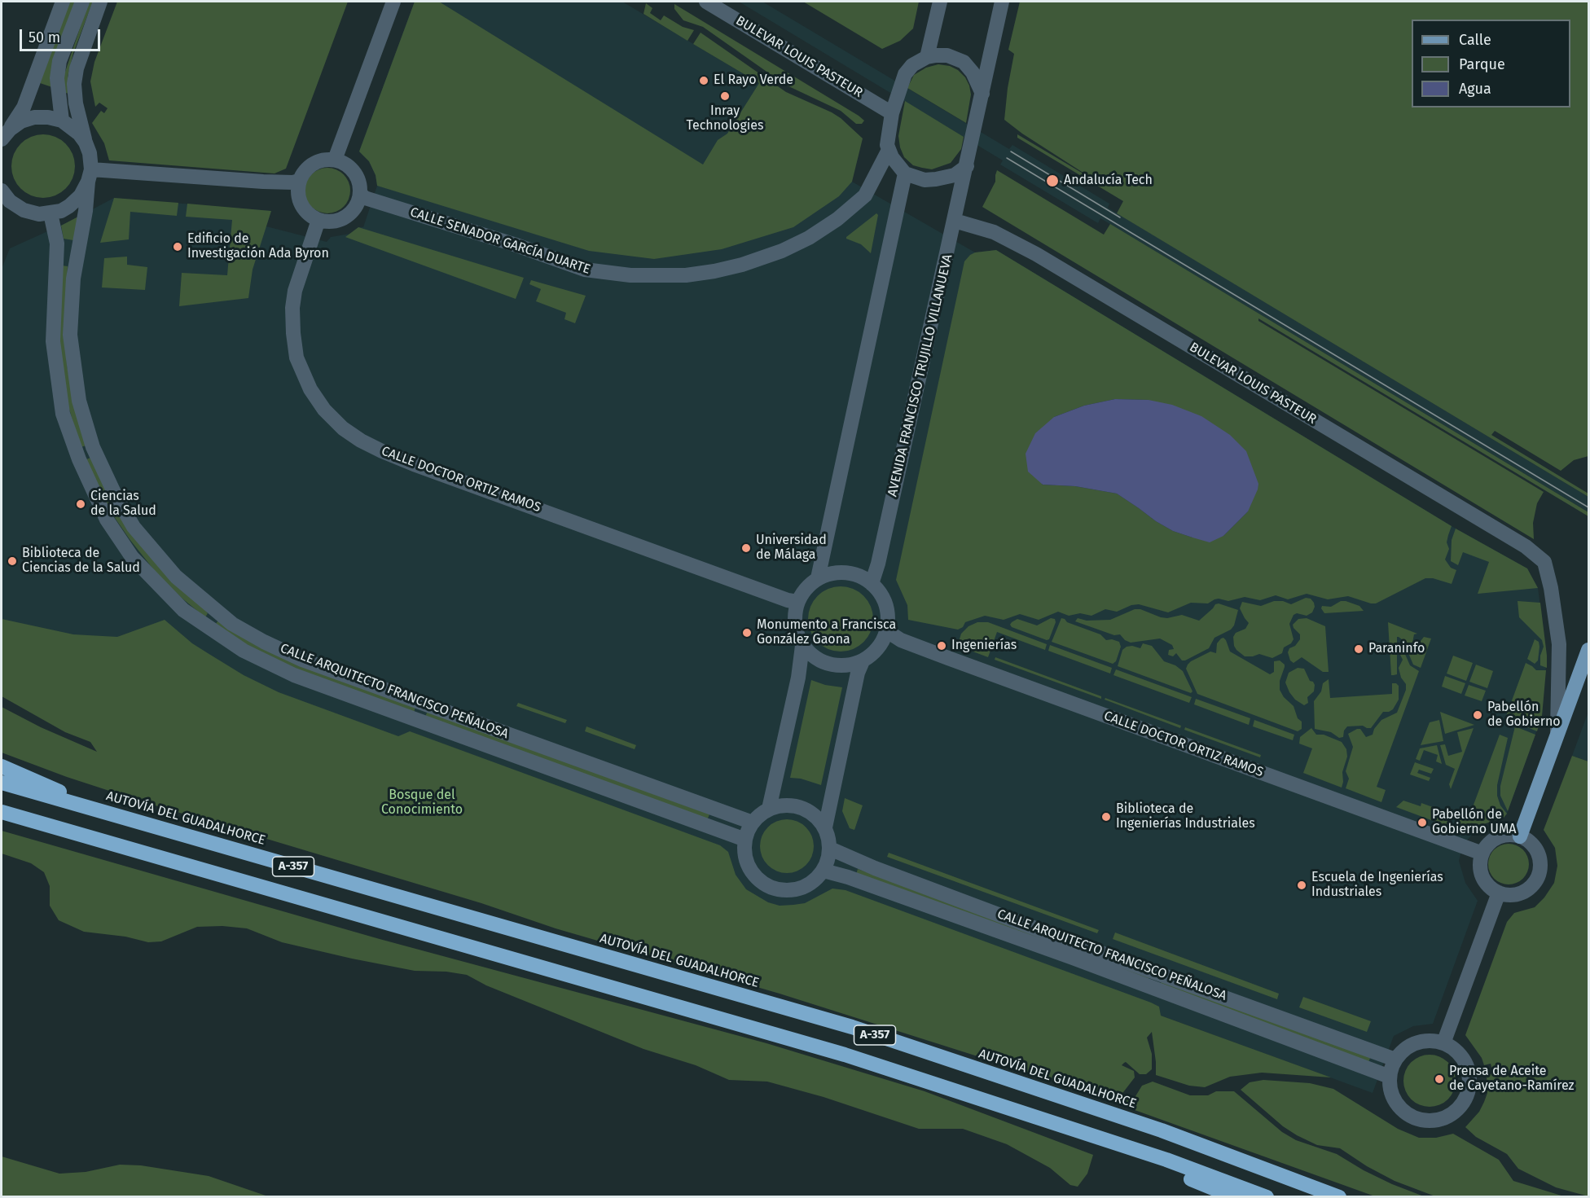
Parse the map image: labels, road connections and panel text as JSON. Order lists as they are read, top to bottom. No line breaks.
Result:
{"streets":{"highway":["AUTOVÍA DEL GUADALHORCE","A-357"],"street":["BULEVAR LOUIS PASTEUR","CALLE SENADOR GARCÍA DUARTE","AVENIDA FRANCISCO TRUJILLO VILLANUEVA","CALLE DOCTOR ORTIZ RAMOS","CALLE ARQUITECTO FRANCISCO PEÑALOSA"]},"crossings":[["BULEVAR LOUIS PASTEUR","CALLE SENADOR GARCÍA DUARTE"],["BULEVAR LOUIS PASTEUR","AVENIDA FRANCISCO TRUJILLO VILLANUEVA"],["CALLE SENADOR GARCÍA DUARTE","AVENIDA FRANCISCO TRUJILLO VILLANUEVA"],["CALLE SENADOR GARCÍA DUARTE","CALLE DOCTOR ORTIZ RAMOS"],["AVENIDA FRANCISCO TRUJILLO VILLANUEVA","CALLE DOCTOR ORTIZ RAMOS"]],"parks":["Bosque del Conocimiento"],"places":["El Rayo Verde","Inray Technologies","Andalucía Tech","Edificio de Investigación Ada Byron","Ciencias de la Salud","Universidad de Málaga","Biblioteca de Ciencias de la Salud","Monumento a Francisca González Gaona","Ingenierías","Paraninfo","Pabellón de Gobierno","Biblioteca de Ingenierías Industriales","Pabellón de Gobierno UMA","Escuela de Ingenierías Industriales","Prensa de Aceite de Cayetano-Ramírez"],"legend":["Calle","Parque","Agua"],"scale_bar":"50 m"}
